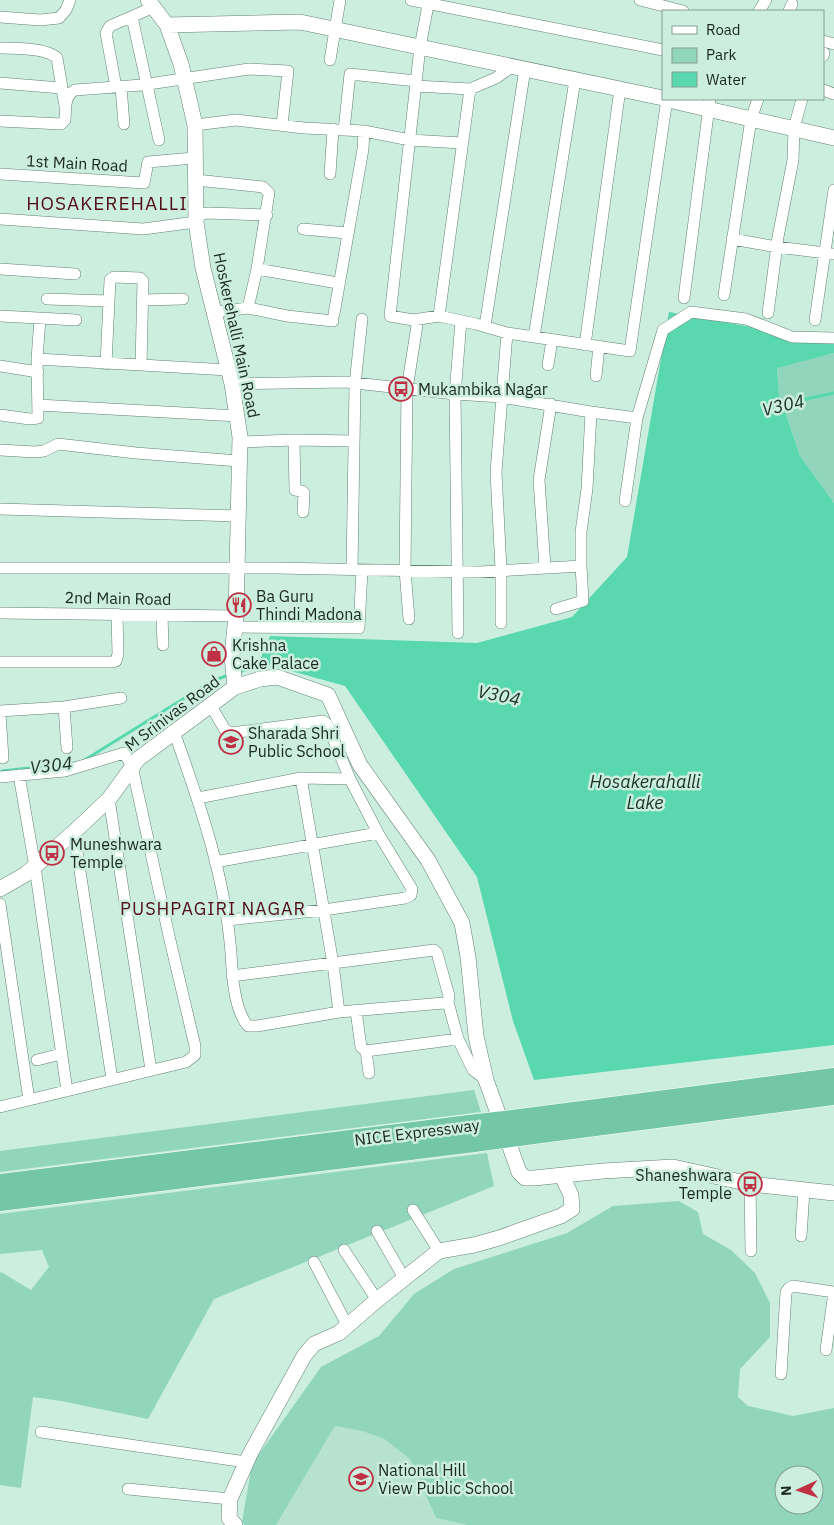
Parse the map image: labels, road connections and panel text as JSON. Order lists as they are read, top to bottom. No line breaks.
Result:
{"streets":{"highway":["NICE Expressway"],"street":["1st Main Road","Hoskerehalli Main Road","2nd Main Road","M Srinivas Road"]},"crossings":[["1st Main Road","Hoskerehalli Main Road"],["Hoskerehalli Main Road","2nd Main Road"],["Hoskerehalli Main Road","M Srinivas Road"]],"districts":["HOSAKEREHALLI","PUSHPAGIRI NAGAR"],"water":["V304","Hosakerahalli Lake"],"places":{"bus stop":["Mukambika Nagar","Muneshwara Temple","Shaneshwara Temple"],"restaurant":["Ba Guru Thindi Madona"],"shop":["Krishna Cake Palace"],"school or university":["Sharada Shri Public School","National Hill View Public School"]},"legend":["Road","Park","Water"],"north":"left"}
